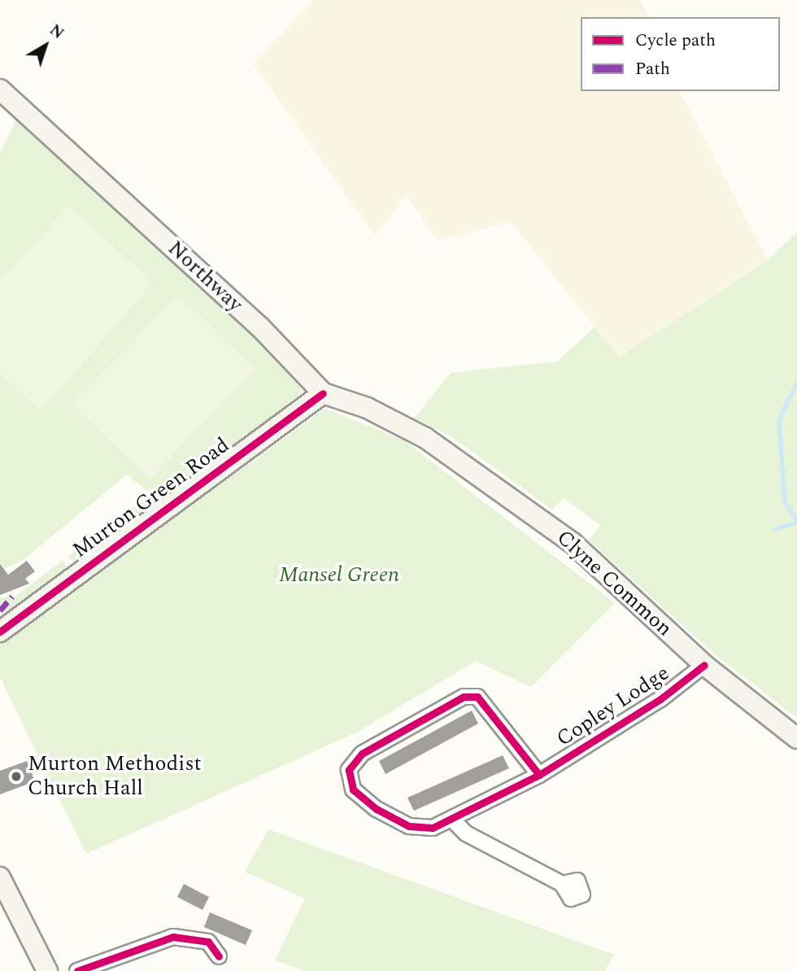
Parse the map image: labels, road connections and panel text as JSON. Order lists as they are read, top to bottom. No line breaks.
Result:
{"streets":{"main road":["Northway","Murton Green Road","Clyne Common"],"street":["Copley Lodge"]},"crossings":[["Northway","Murton Green Road"],["Northway","Clyne Common"],["Clyne Common","Copley Lodge"]],"parks":["Mansel Green"],"places":["Murton Methodist Church Hall"],"legend":["Cycle path","Path"],"north":"top right"}
